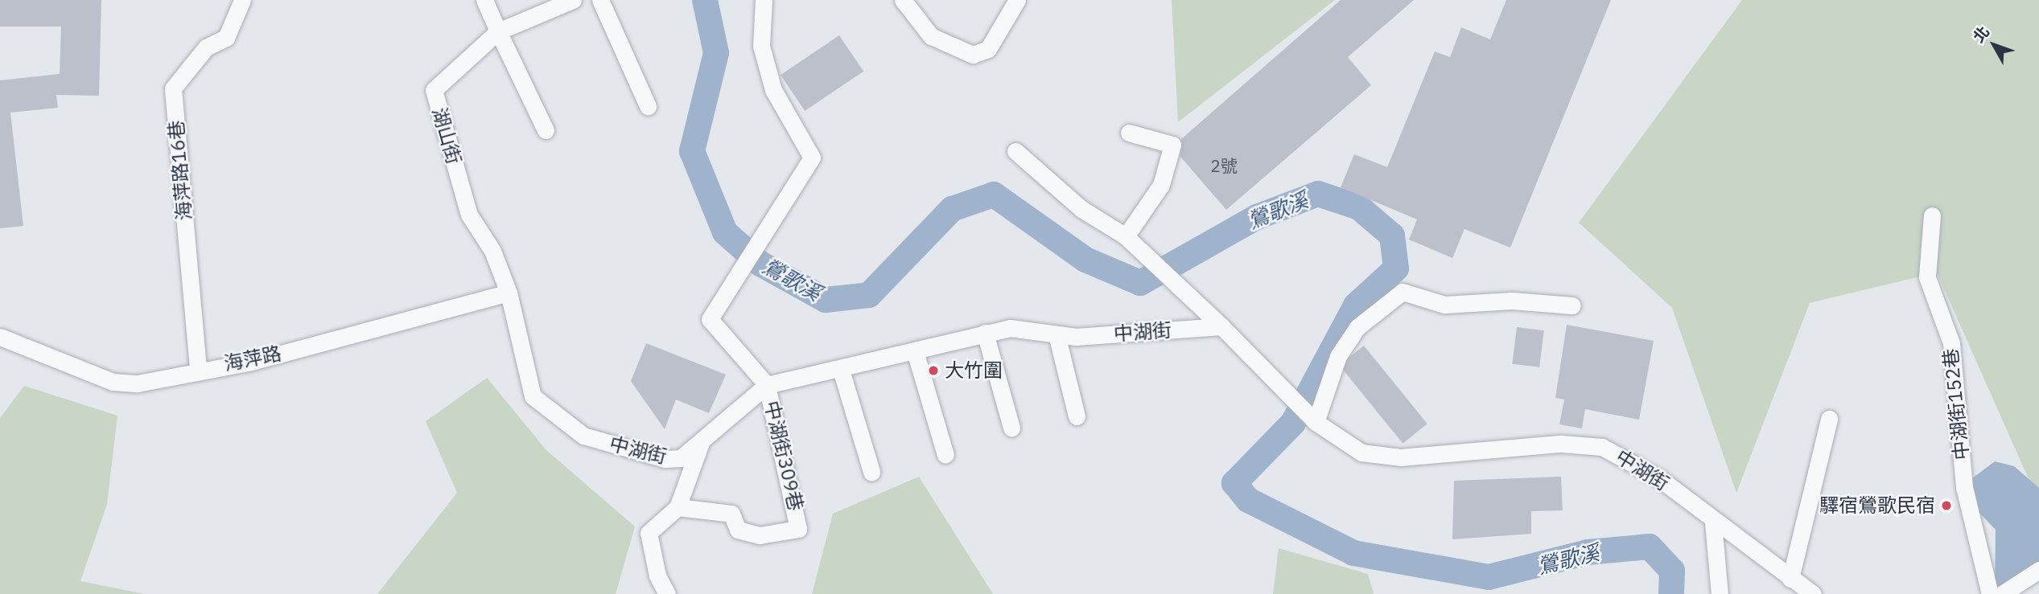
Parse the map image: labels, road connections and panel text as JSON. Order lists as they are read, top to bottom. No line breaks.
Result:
{"streets":{"street":["湖山街","海萍路16巷","中湖街","海萍路","中湖街152巷","中湖街309巷"]},"crossings":[["湖山街","中湖街"],["湖山街","海萍路"],["海萍路16巷","海萍路"],["中湖街","海萍路"],["中湖街","中湖街309巷"]],"water":["鶯歌溪"],"places":["大竹圍","驛宿鶯歌民宿"],"house_numbers":["2號"],"north":"top left"}
